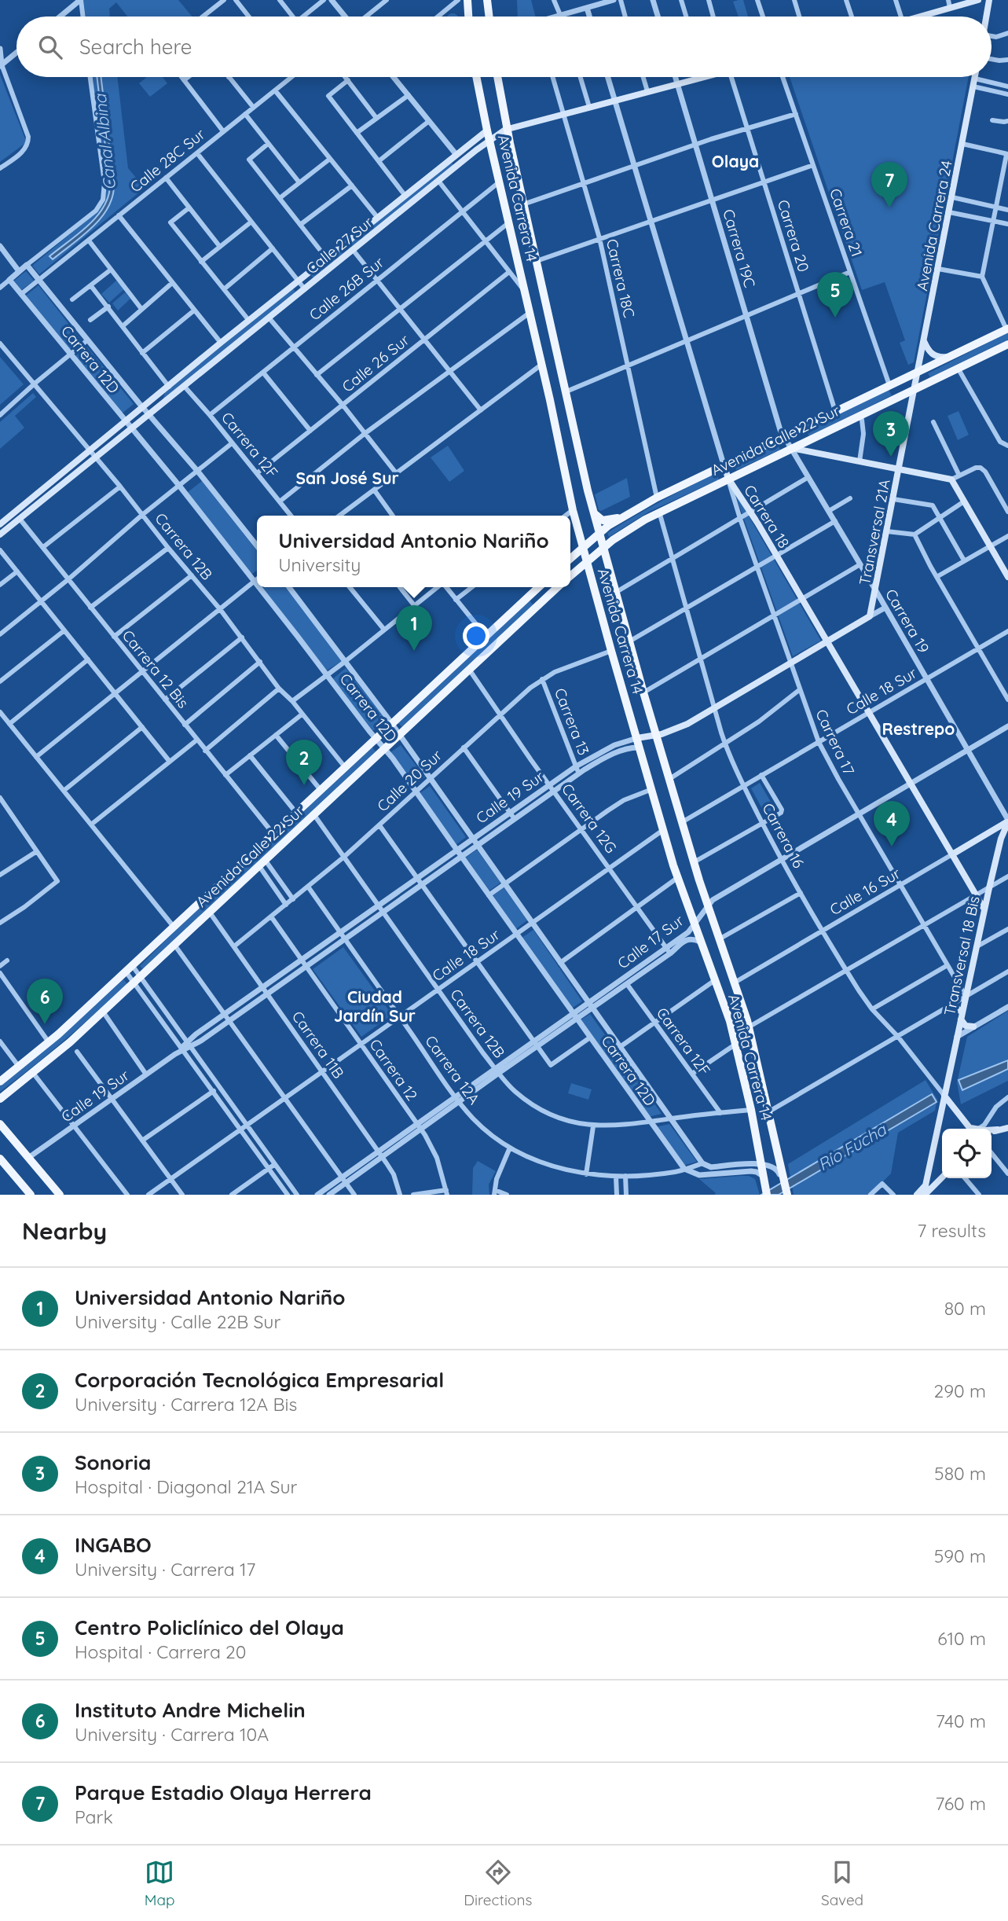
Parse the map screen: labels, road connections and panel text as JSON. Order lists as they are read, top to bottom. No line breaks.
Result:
{"streets":{"main road":["Avenida Carrera 14","Avenida Carrera 24","Calle 27 Sur","Avenida Calle 22 Sur","Carrera 18","Transversal 21A","Calle 19 Sur","Carrera 16","Calle 16 Sur","Transversal 18 Bis"],"street":["Calle 28C Sur","Carrera 21","Carrera 20","Carrera 19C","Carrera 18C","Calle 26B Sur","Carrera 12D","Calle 26 Sur","Carrera 12F","Carrera 12B","Carrera 19","Carrera 12 Bis","Calle 18 Sur","Carrera 13","Carrera 17","Calle 20 Sur","Carrera 12G","Calle 17 Sur","Carrera 11B","Carrera 12","Carrera 12A"]},"crossings":[["Calle 28C Sur","Carrera 12D"],["Avenida Carrera 14","Calle 27 Sur"],["Avenida Carrera 14","Calle 26B Sur"],["Avenida Carrera 14","Avenida Calle 22 Sur"],["Avenida Carrera 14","Carrera 12B"],["Avenida Carrera 14","Calle 18 Sur"],["Avenida Carrera 14","Calle 20 Sur"],["Avenida Carrera 14","Calle 19 Sur"],["Avenida Carrera 14","Calle 16 Sur"],["Avenida Carrera 14","Calle 17 Sur"],["Carrera 21","Avenida Calle 22 Sur"],["Avenida Carrera 24","Avenida Calle 22 Sur"],["Avenida Carrera 24","Transversal 21A"],["Carrera 20","Avenida Calle 22 Sur"],["Calle 27 Sur","Carrera 19C"],["Calle 27 Sur","Carrera 18C"],["Calle 27 Sur","Carrera 12D"],["Calle 27 Sur","Carrera 12F"],["Calle 27 Sur","Carrera 18"],["Calle 27 Sur","Carrera 12B"],["Calle 27 Sur","Carrera 12 Bis"],["Carrera 19C","Avenida Calle 22 Sur"],["Carrera 19C","Carrera 19"],["Carrera 18C","Avenida Calle 22 Sur"],["Calle 26B Sur","Carrera 12F"],["Carrera 12D","Avenida Calle 22 Sur"],["Carrera 12D","Carrera 12B"],["Carrera 12D","Calle 18 Sur"],["Carrera 12D","Calle 20 Sur"],["Carrera 12D","Calle 19 Sur"],["Carrera 12D","Calle 17 Sur"],["Carrera 12D","Carrera 12A"],["Calle 26 Sur","Carrera 12F"],["Avenida Calle 22 Sur","Carrera 18"],["Avenida Calle 22 Sur","Transversal 21A"],["Avenida Calle 22 Sur","Carrera 12B"],["Avenida Calle 22 Sur","Carrera 19"],["Avenida Calle 22 Sur","Carrera 12 Bis"],["Avenida Calle 22 Sur","Carrera 17"],["Avenida Calle 22 Sur","Carrera 12G"],["Avenida Calle 22 Sur","Carrera 16"],["Avenida Calle 22 Sur","Carrera 11B"],["Carrera 12F","Carrera 12B"],["Carrera 12F","Calle 17 Sur"],["Carrera 18","Calle 18 Sur"],["Carrera 18","Carrera 17"],["Carrera 18","Calle 19 Sur"],["Carrera 18","Calle 16 Sur"],["Carrera 18","Calle 17 Sur"],["Carrera 18","Transversal 18 Bis"],["Transversal 21A","Carrera 19"],["Transversal 21A","Calle 19 Sur"],["Carrera 12B","Calle 18 Sur"],["Carrera 12B","Calle 20 Sur"],["Carrera 12B","Calle 19 Sur"],["Carrera 12B","Calle 17 Sur"],["Carrera 19","Calle 18 Sur"],["Carrera 19","Calle 19 Sur"],["Carrera 19","Calle 16 Sur"],["Carrera 19","Calle 17 Sur"],["Carrera 19","Transversal 18 Bis"],["Calle 18 Sur","Carrera 17"],["Calle 18 Sur","Carrera 12G"],["Calle 18 Sur","Carrera 16"],["Calle 18 Sur","Carrera 11B"],["Calle 18 Sur","Carrera 12"],["Calle 18 Sur","Carrera 12A"],["Carrera 13","Calle 20 Sur"],["Carrera 13","Calle 19 Sur"],["Carrera 17","Calle 19 Sur"],["Carrera 17","Calle 16 Sur"],["Carrera 17","Calle 17 Sur"],["Carrera 17","Transversal 18 Bis"],["Calle 20 Sur","Carrera 12G"],["Calle 20 Sur","Carrera 11B"],["Calle 20 Sur","Carrera 12"],["Calle 20 Sur","Carrera 12A"],["Calle 19 Sur","Carrera 12G"],["Calle 19 Sur","Carrera 16"],["Calle 19 Sur","Carrera 11B"],["Calle 19 Sur","Carrera 12"],["Calle 19 Sur","Carrera 12A"],["Carrera 12G","Calle 17 Sur"],["Carrera 16","Calle 16 Sur"],["Carrera 16","Calle 17 Sur"],["Carrera 16","Transversal 18 Bis"],["Calle 16 Sur","Transversal 18 Bis"],["Calle 17 Sur","Carrera 11B"],["Calle 17 Sur","Carrera 12"],["Calle 17 Sur","Carrera 12A"]],"districts":["Olaya","San José Sur","Restrepo","Ciudad Jardín Sur"],"water":["Canal Albina","Río Fucha"],"page":{"search":"Search here","pins":["7","5","3","1","2","4","6"],"popup":["Universidad Antonio Nariño","University"],"heading":["Nearby","7 results"],"list":[{"mark":"1","name":"Universidad Antonio Nariño","note":"University · Calle 22B Sur","value":"80 m"},{"mark":"2","name":"Corporación Tecnológica Empresarial","note":"University · Carrera 12A Bis","value":"290 m"},{"mark":"3","name":"Sonoria","note":"Hospital · Diagonal 21A Sur","value":"580 m"},{"mark":"4","name":"INGABO","note":"University · Carrera 17","value":"590 m"},{"mark":"5","name":"Centro Policlínico del Olaya","note":"Hospital · Carrera 20","value":"610 m"},{"mark":"6","name":"Instituto Andre Michelin","note":"University · Carrera 10A","value":"740 m"},{"mark":"7","name":"Parque Estadio Olaya Herrera","note":"Park","value":"760 m"}],"nav":["Map","Directions","Saved"]}}
